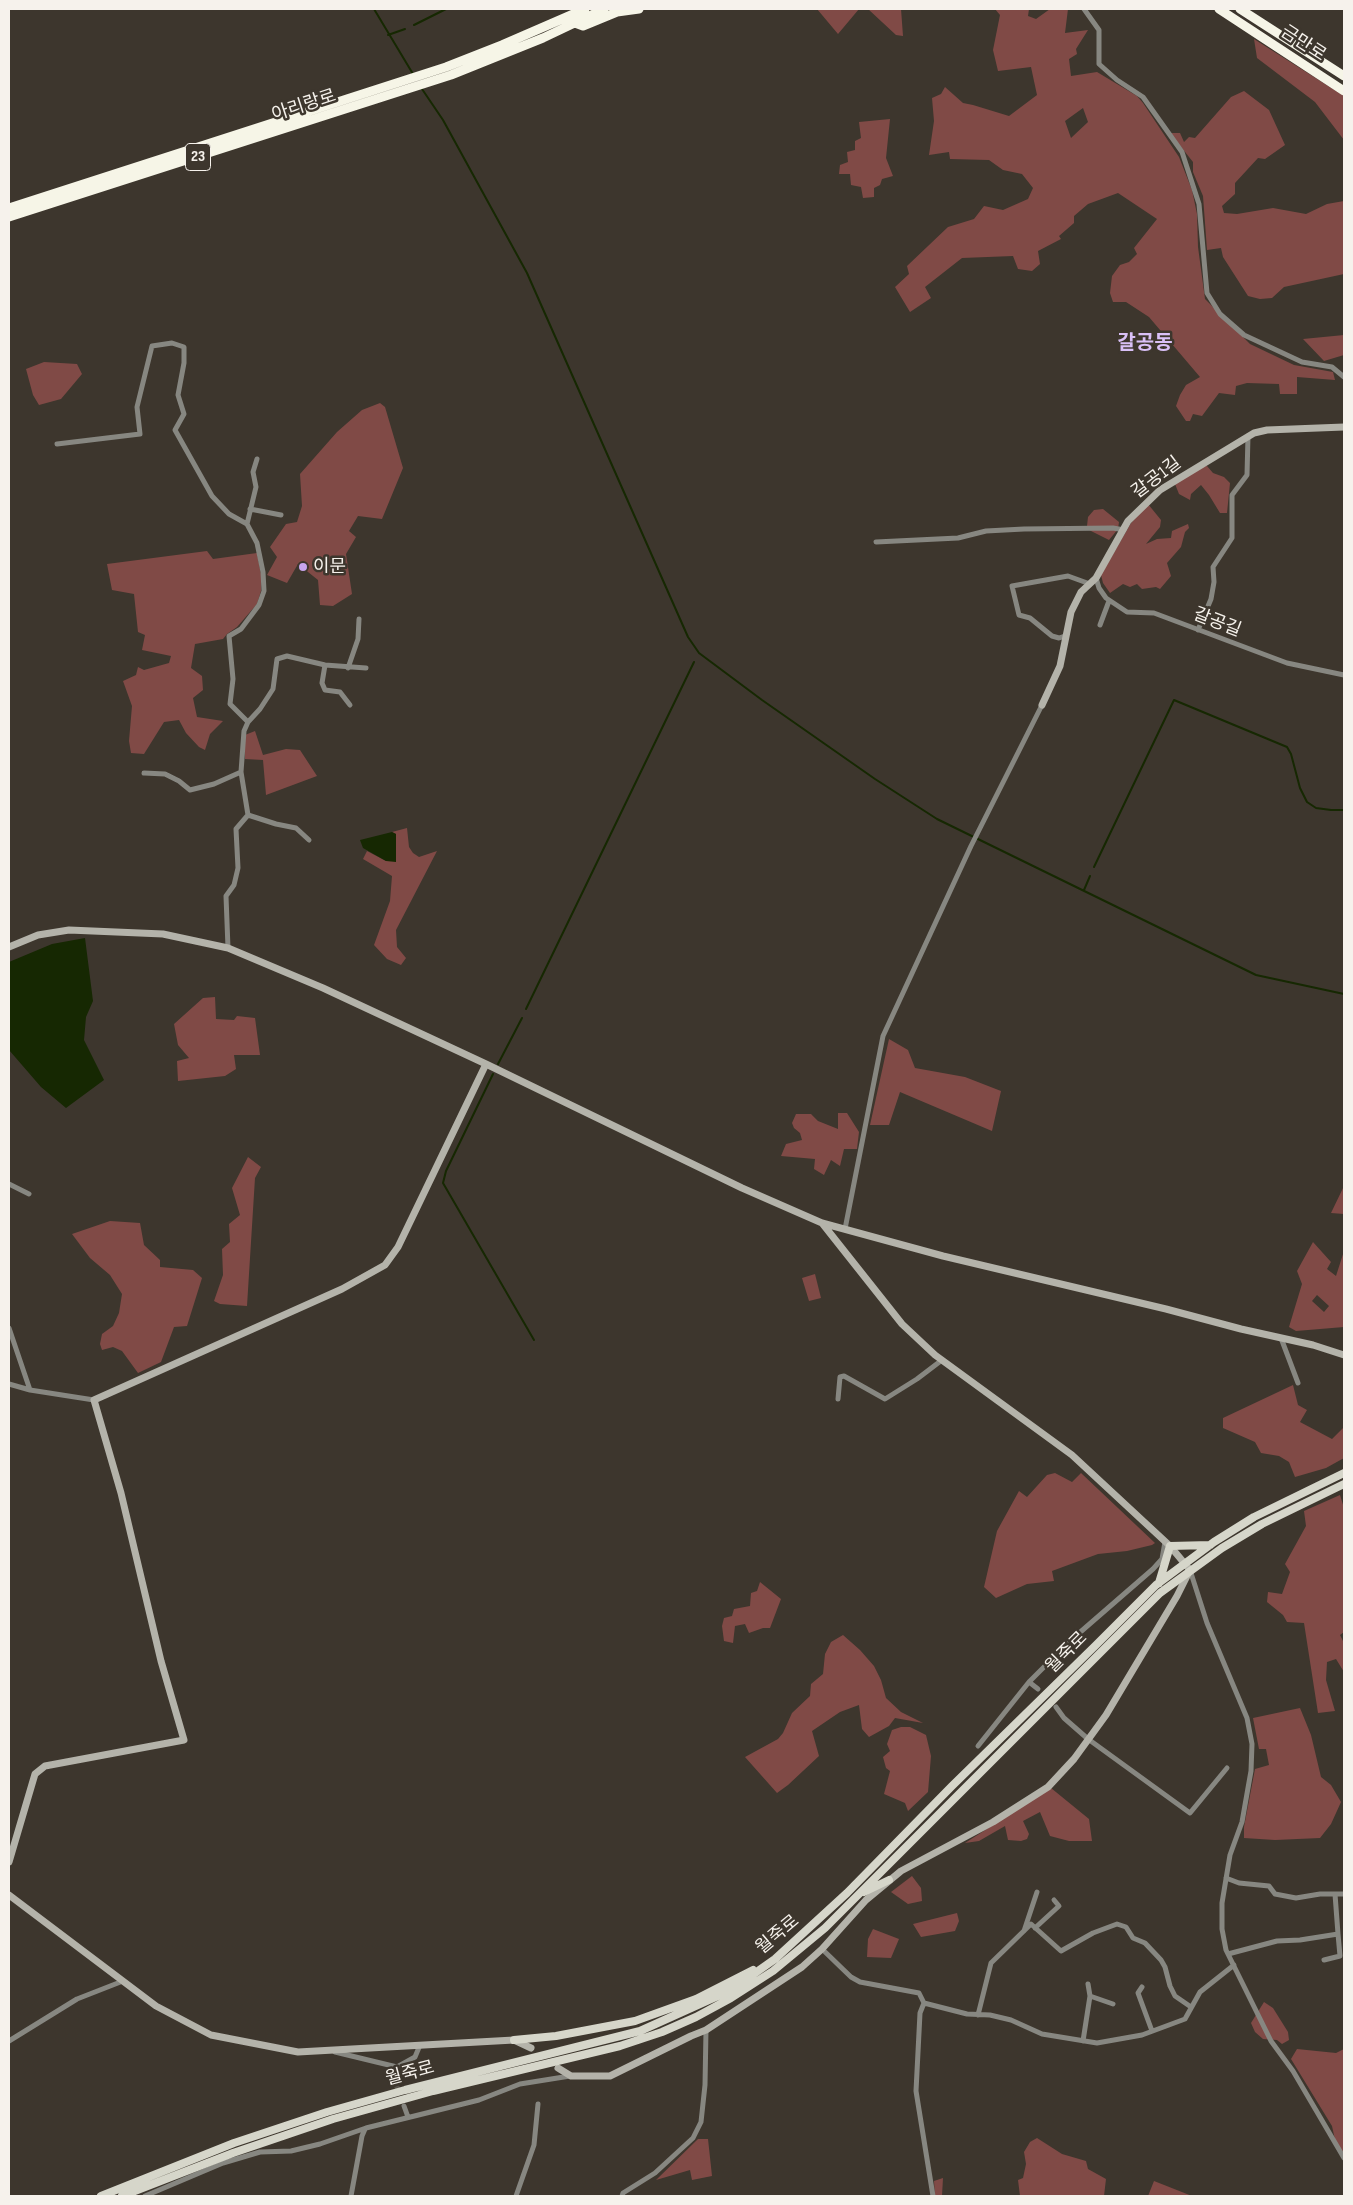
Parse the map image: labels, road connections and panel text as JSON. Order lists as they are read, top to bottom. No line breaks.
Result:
{"streets":{"highway":["금만로","아리랑로","23"],"main road":["월죽로"],"street":["갈공1길","갈공길"]},"crossings":[["갈공1길","갈공길"]],"districts":["갈공동"],"places":["이문"]}
